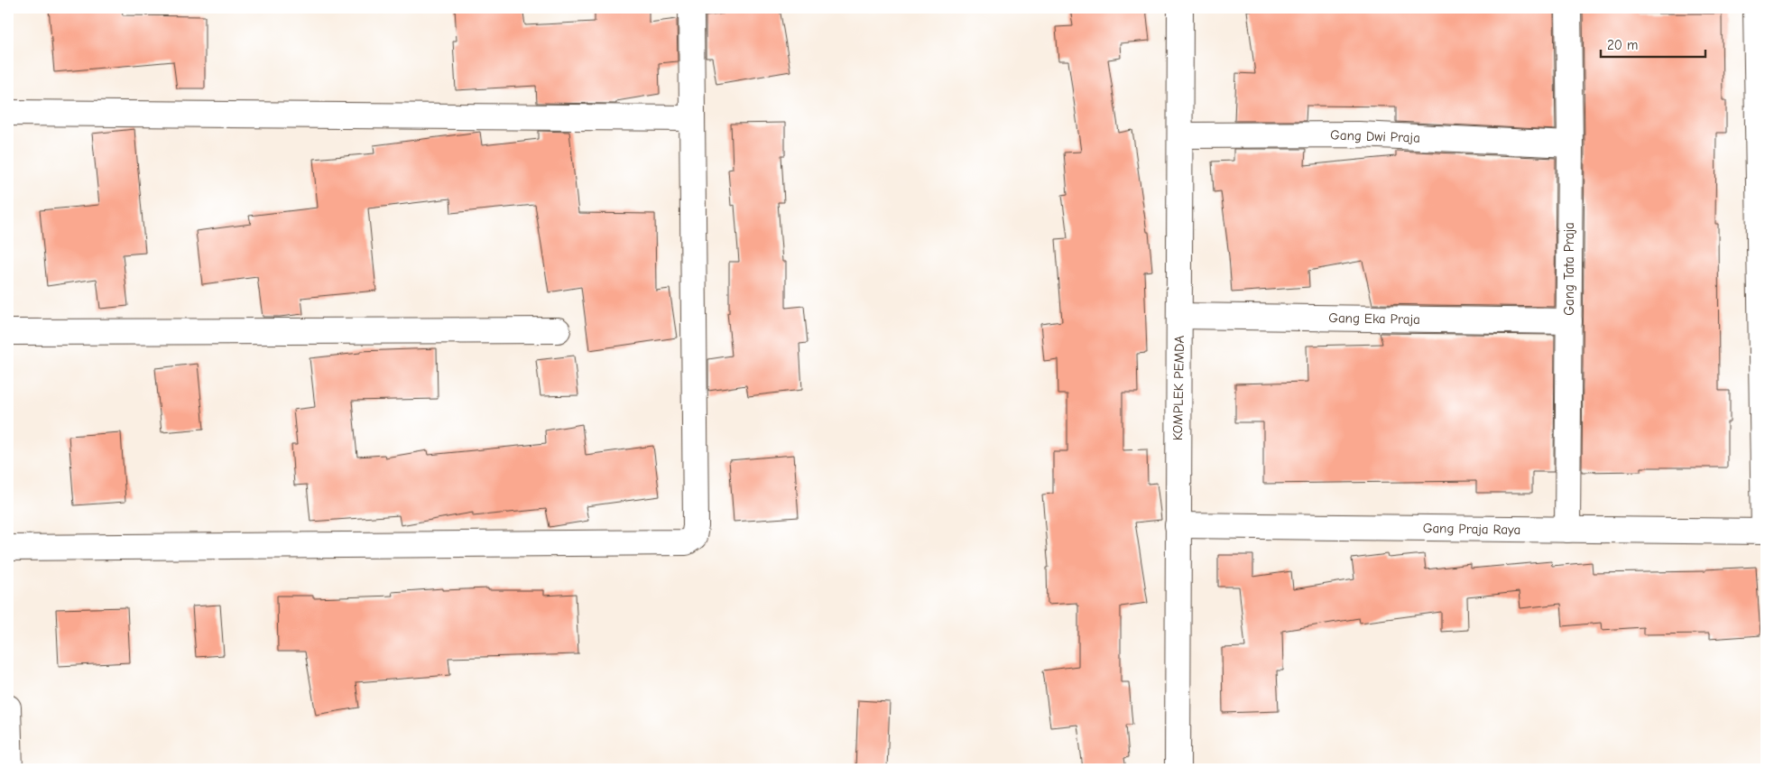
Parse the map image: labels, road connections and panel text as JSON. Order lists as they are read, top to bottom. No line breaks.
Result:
{"streets":{"street":["Gang Dwi Praja","Gang Tata Praja","Gang Eka Praja","KOMPLEK PEMDA","Gang Praja Raya"]},"crossings":[["Gang Dwi Praja","Gang Tata Praja"],["Gang Dwi Praja","KOMPLEK PEMDA"],["Gang Tata Praja","Gang Eka Praja"],["Gang Tata Praja","Gang Praja Raya"],["Gang Eka Praja","KOMPLEK PEMDA"],["KOMPLEK PEMDA","Gang Praja Raya"]],"scale_bar":"20 m"}
